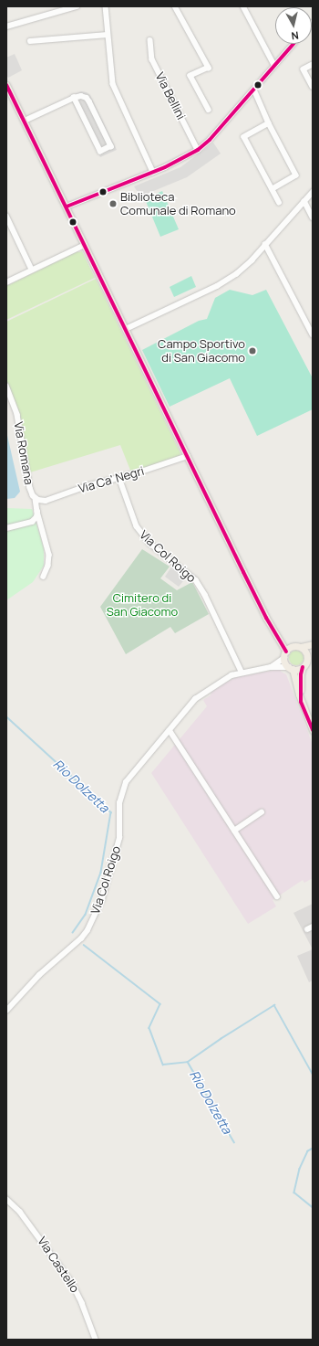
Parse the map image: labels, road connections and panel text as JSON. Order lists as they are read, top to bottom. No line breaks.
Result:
{"streets":{"street":["Via Bellini","Via Romana","Via Ca' Negri","Via Col Roigo","Via Castello"]},"crossings":[["Via Romana","Via Ca' Negri"],["Via Ca' Negri","Via Col Roigo"]],"water":["Rio Dolzetta"],"parks":["Cimitero di San Giacomo"],"places":["Biblioteca Comunale di Romano","Campo Sportivo di San Giacomo"],"north":"bottom"}
